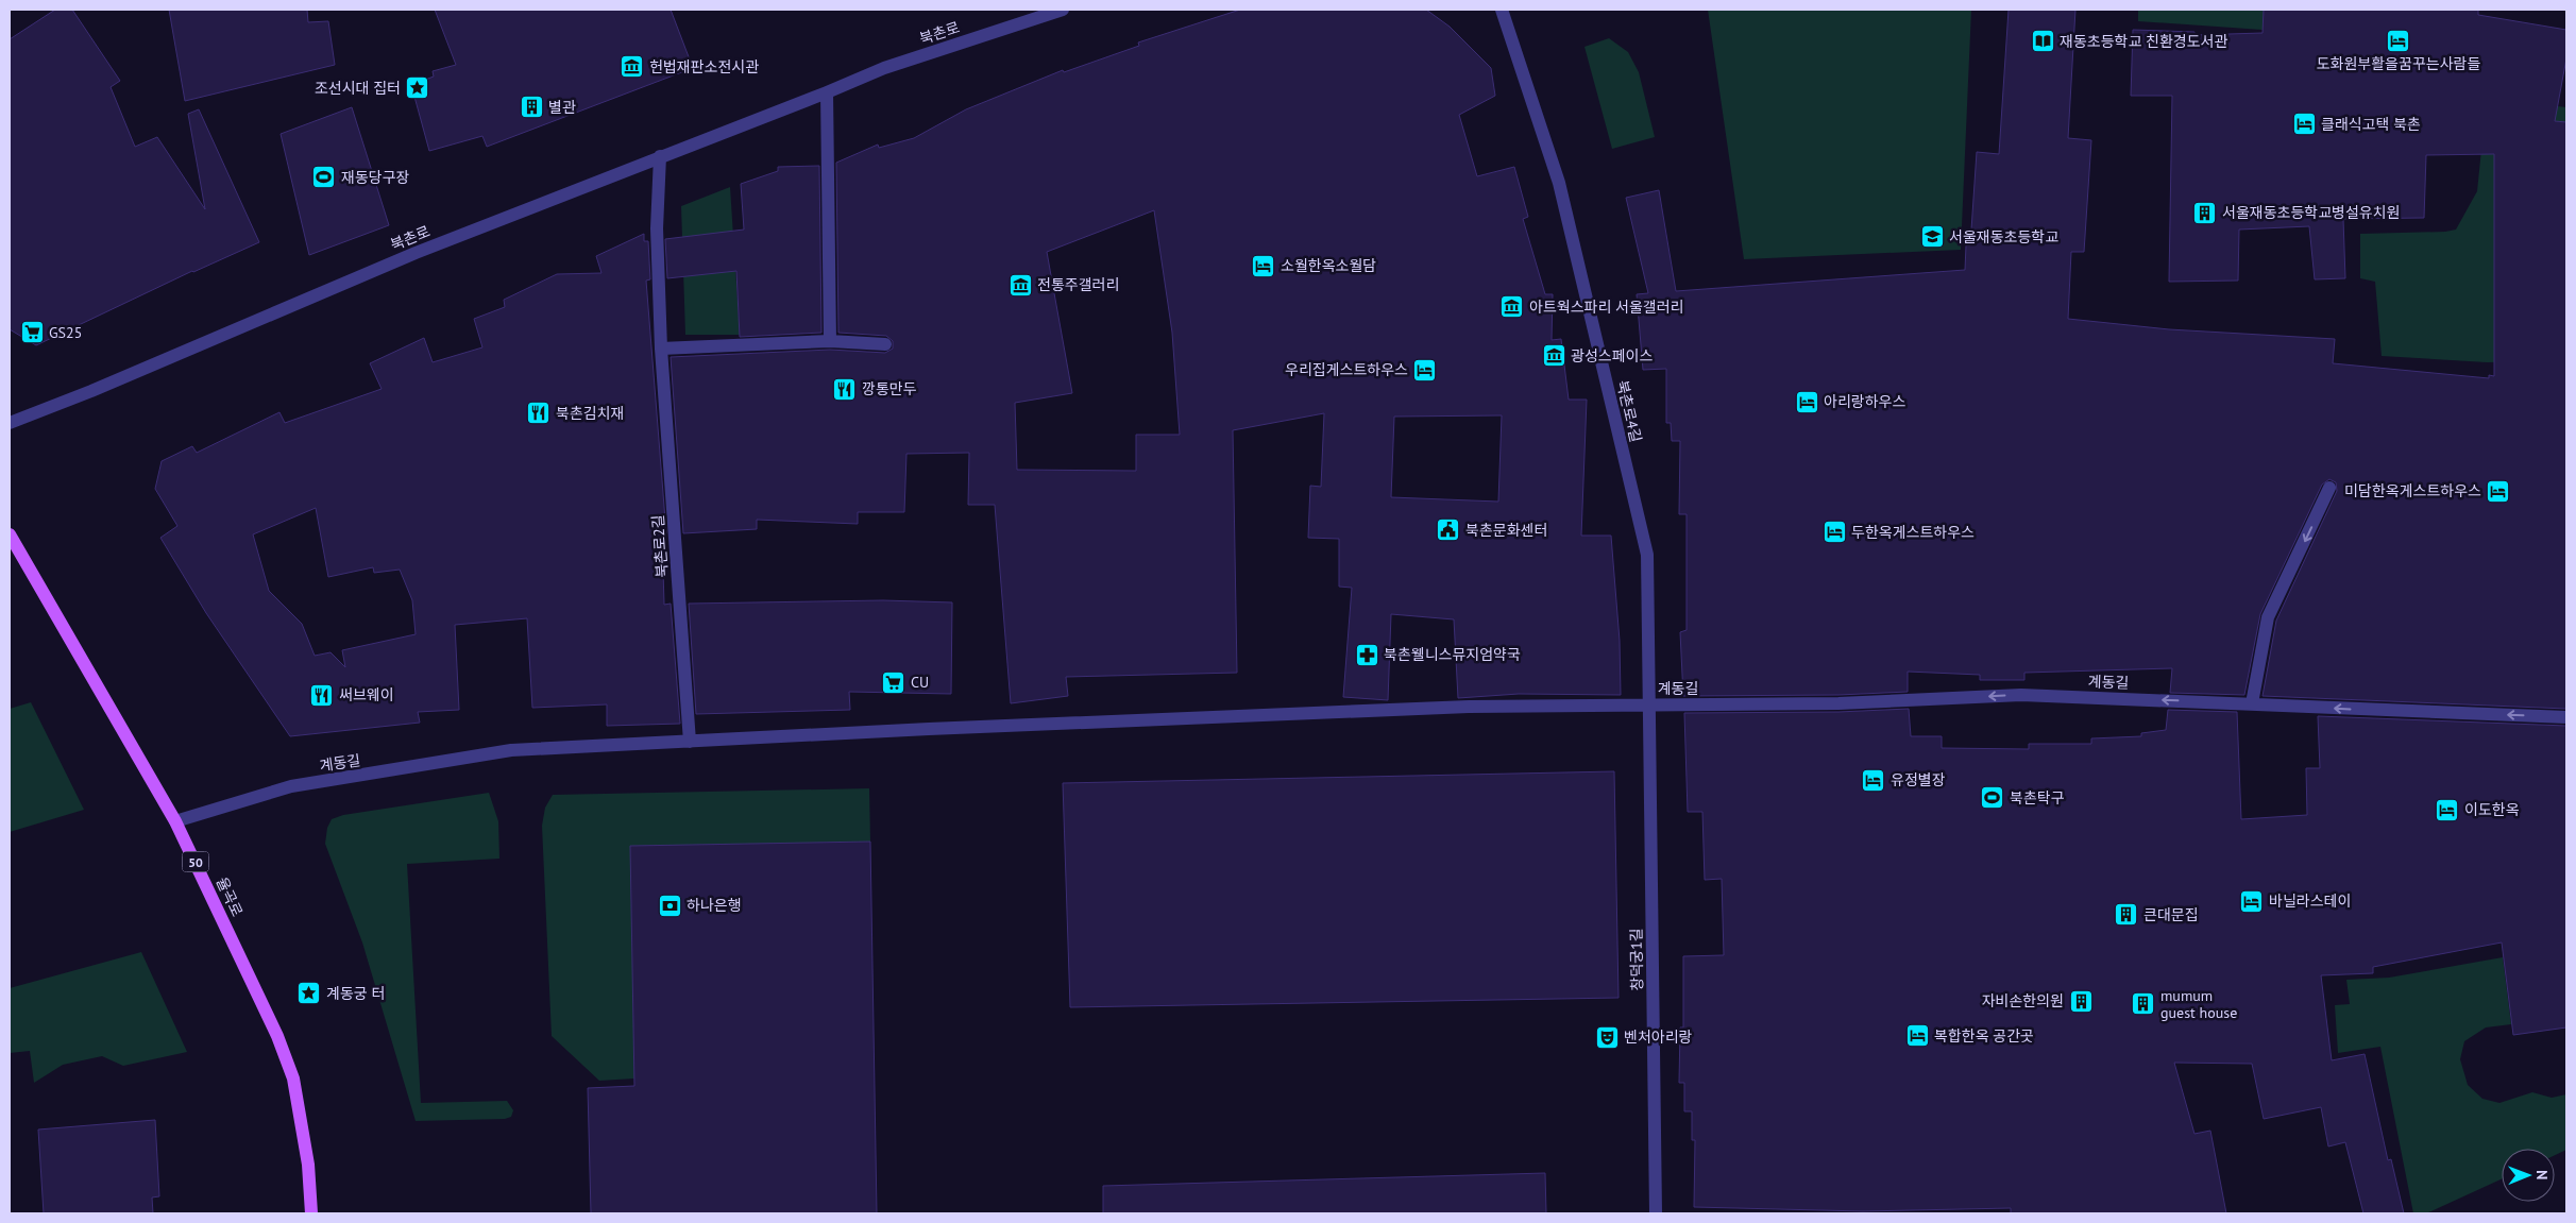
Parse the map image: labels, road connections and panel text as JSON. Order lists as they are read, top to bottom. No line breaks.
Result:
{"streets":{"main road":["50","율곡로"],"street":["북촌로","북촌로4길","북촌로2길","계동길","창덕궁1길"]},"crossings":[["북촌로","북촌로2길"],["북촌로4길","계동길"],["북촌로4길","창덕궁1길"],["북촌로2길","계동길"],["계동길","율곡로"],["계동길","창덕궁1길"]],"one_way":["계동길"],"places":{"hotel":["도화원부활을꿈꾸는사람들","클래식고택 북촌","소월한옥소월담","우리집게스트하우스","아리랑하우스","미담한옥게스트하우스","두한옥게스트하우스","유정별장","이도한옥","바닐라스테이","복합한옥 공간곳"],"library":["재동초등학교 친환경도서관"],"museum":["헌법재판소전시관","전통주갤러리","아트웍스파리 서울갤러리","광성스페이스"],"place":["조선시대 집터","계동궁 터"],"building":["별관","서울재동초등학교병설유치원","큰대문집","자비손한의원","mumum guest house"],"sports":["재동당구장","북촌탁구"],"school or university":["서울재동초등학교"],"supermarket":["GS25","CU"],"restaurant":["깡통만두","북촌김치재","써브웨이"],"public building":["북촌문화센터"],"pharmacy":["북촌웰니스뮤지엄약국"],"bank":["하나은행"],"theatre":["벤처아리랑"]},"north":"right"}
